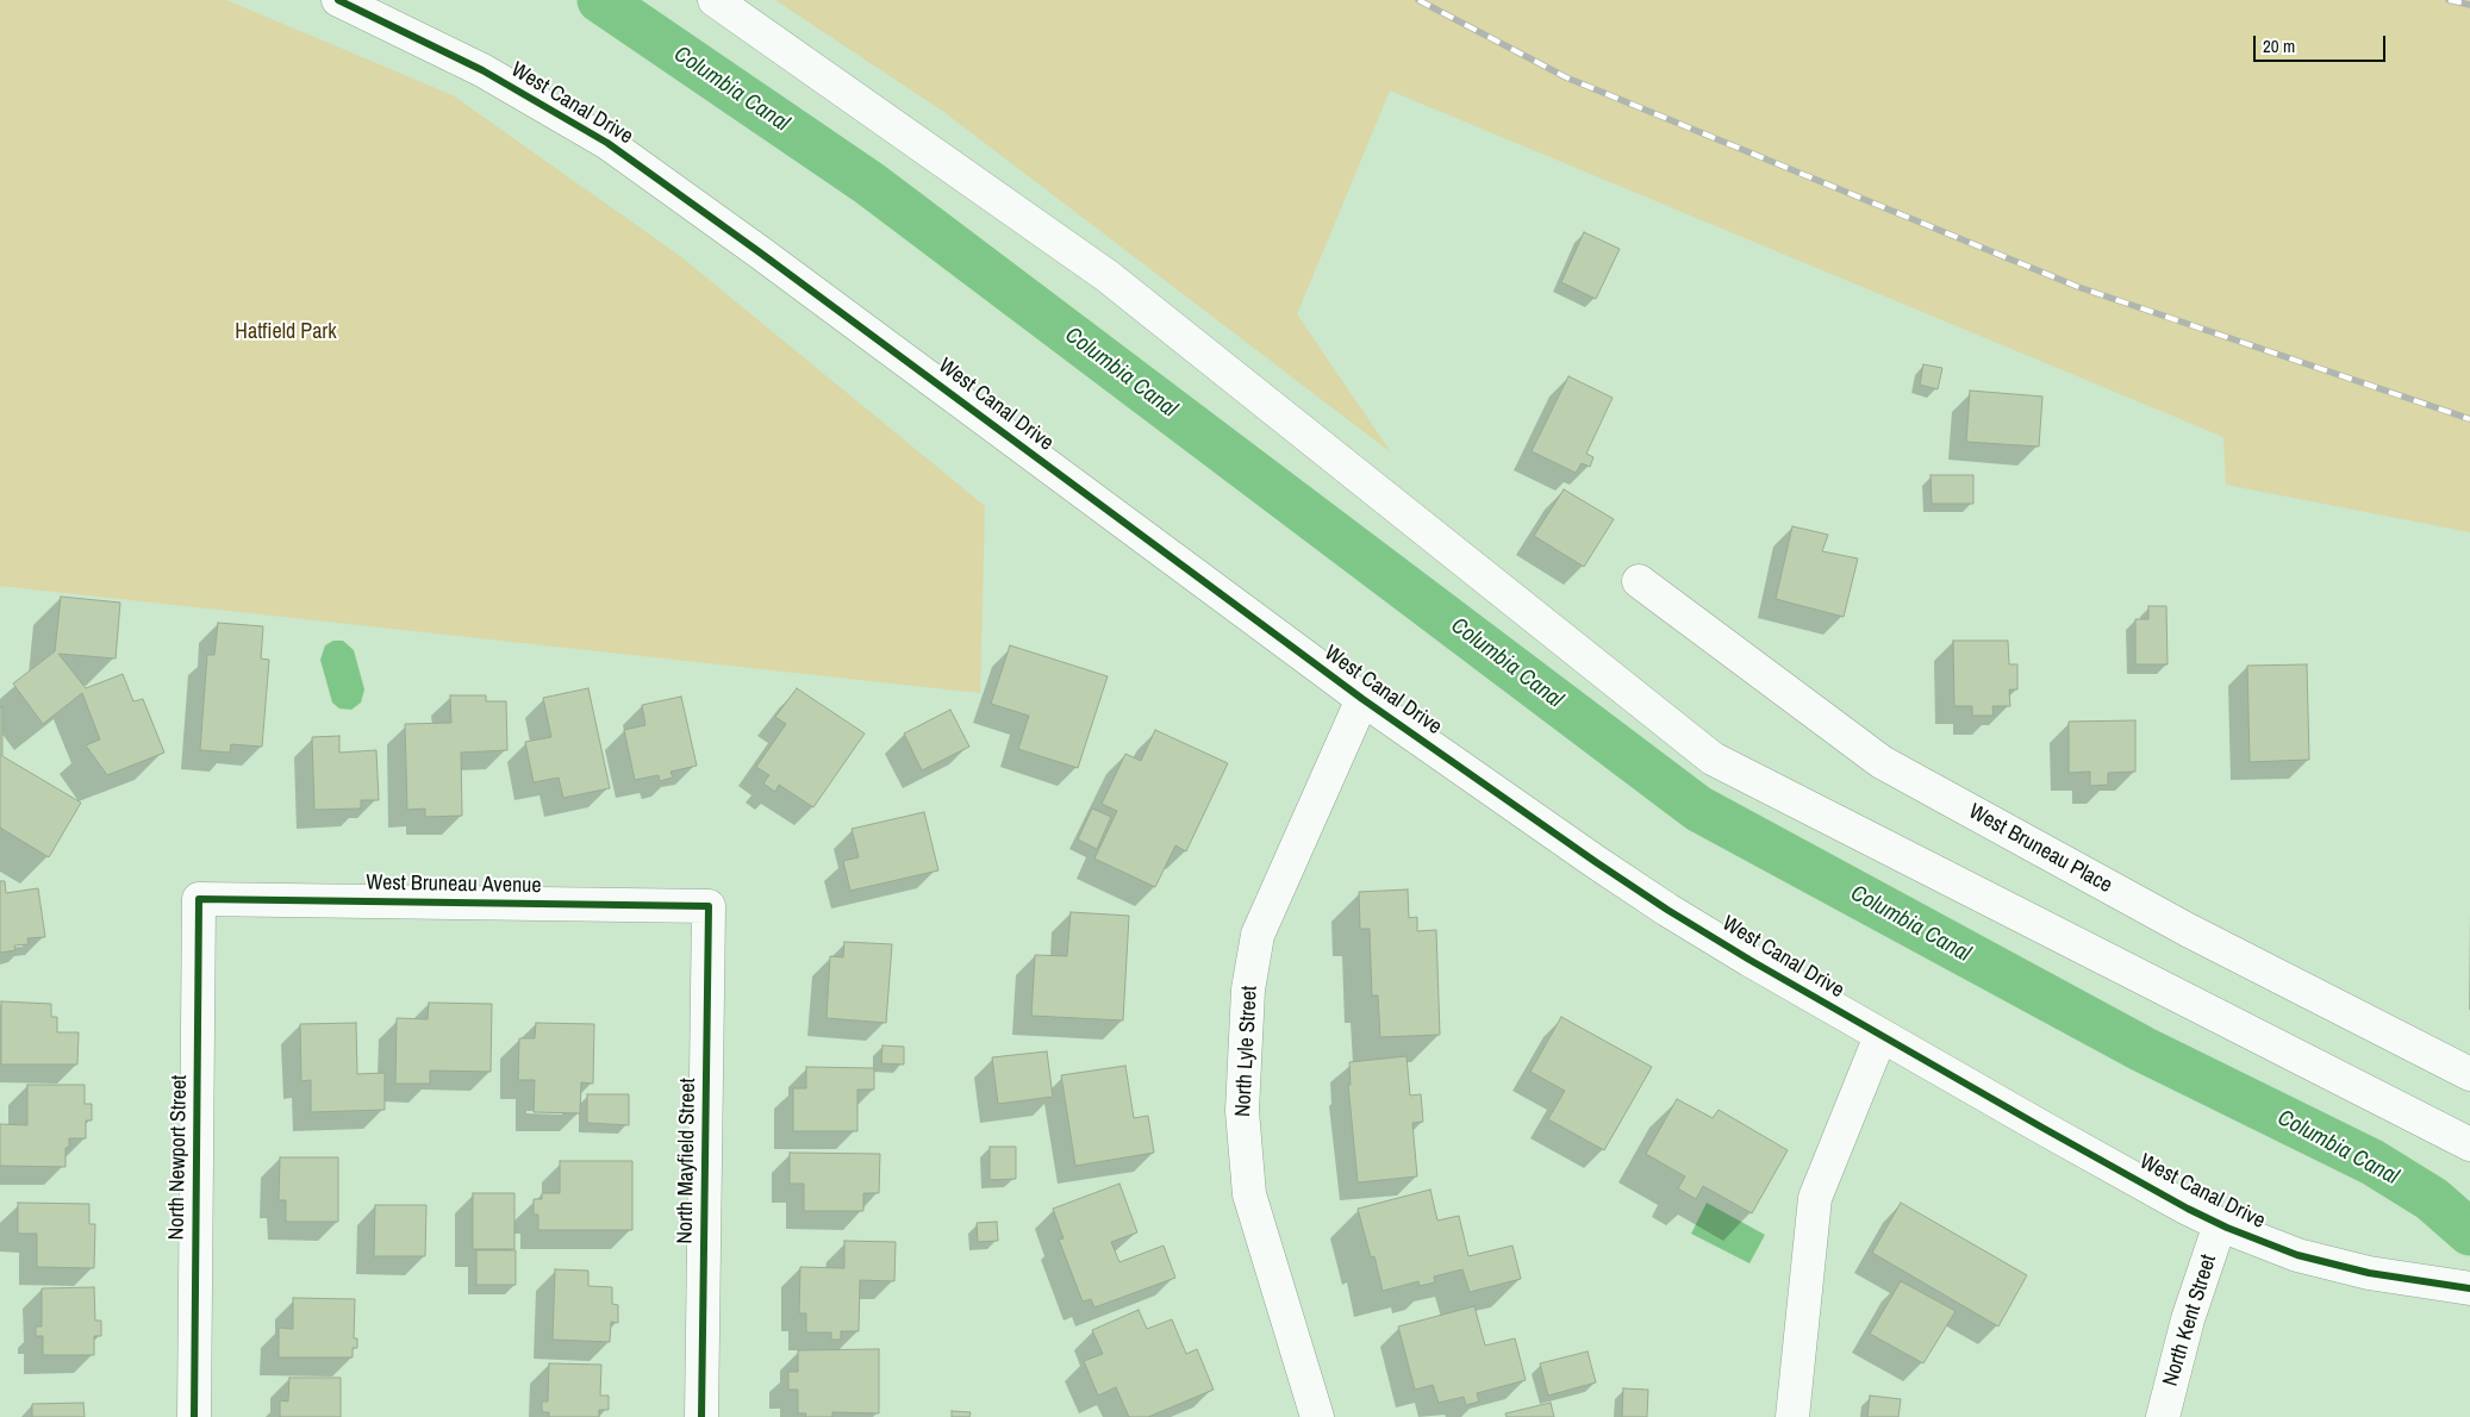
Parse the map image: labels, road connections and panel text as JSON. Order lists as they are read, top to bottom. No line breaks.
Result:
{"streets":{"street":["West Canal Drive","West Bruneau Place","West Bruneau Avenue","North Lyle Street","North Newport Street","North Mayfield Street","North Kent Street"]},"crossings":[["West Canal Drive","North Lyle Street"],["West Canal Drive","North Kent Street"],["West Bruneau Avenue","North Newport Street"],["West Bruneau Avenue","North Mayfield Street"]],"water":["Columbia Canal"],"parks":["Hatfield Park"],"scale_bar":"20 m"}
